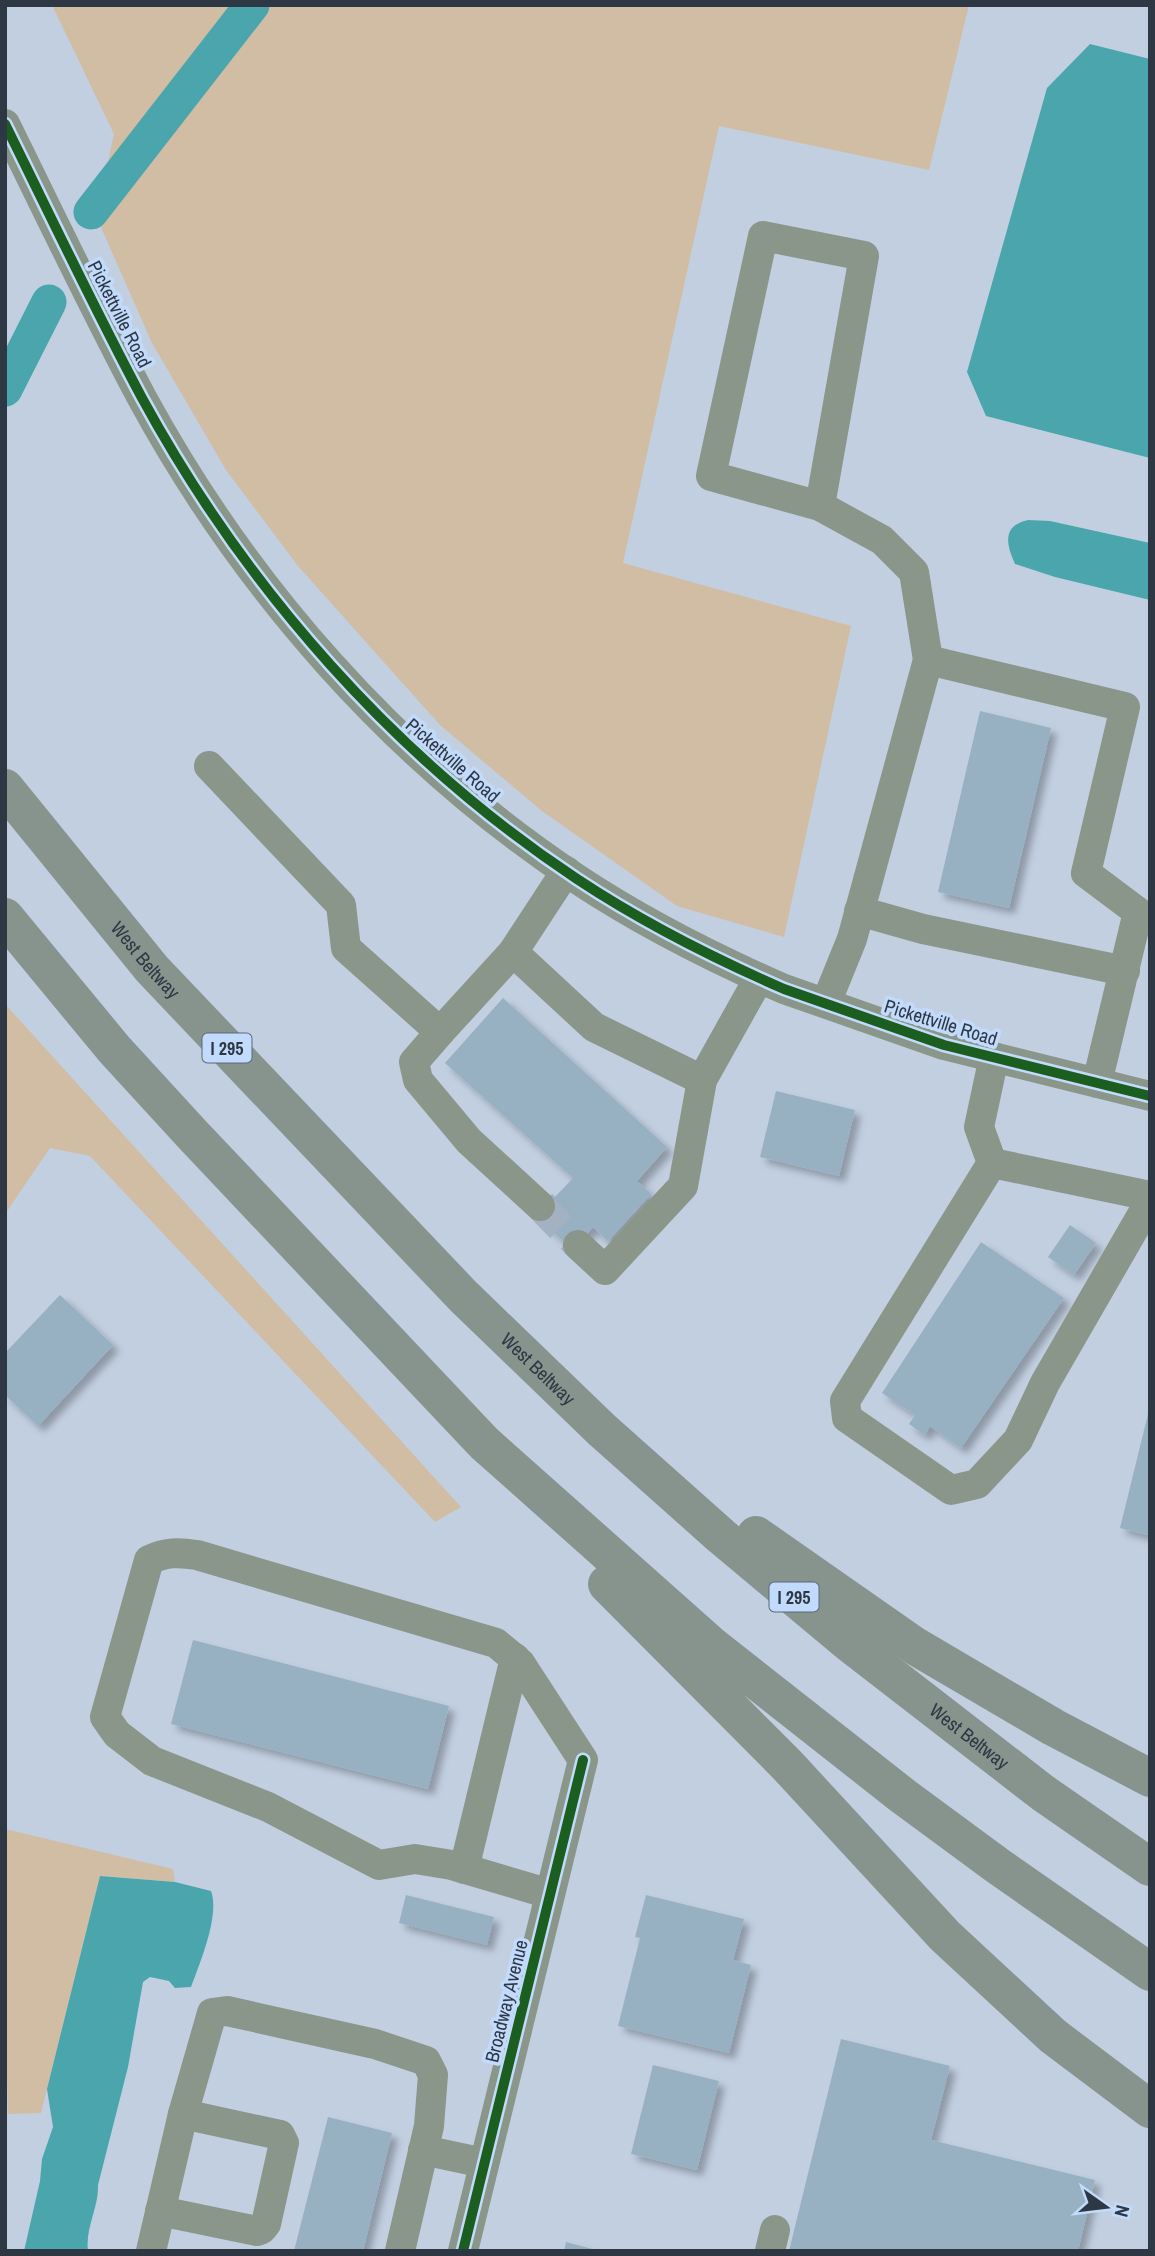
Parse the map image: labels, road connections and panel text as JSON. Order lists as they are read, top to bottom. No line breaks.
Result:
{"streets":{"highway":["West Beltway","I 295"],"street":["Pickettville Road","Broadway Avenue"]},"north":"right"}
